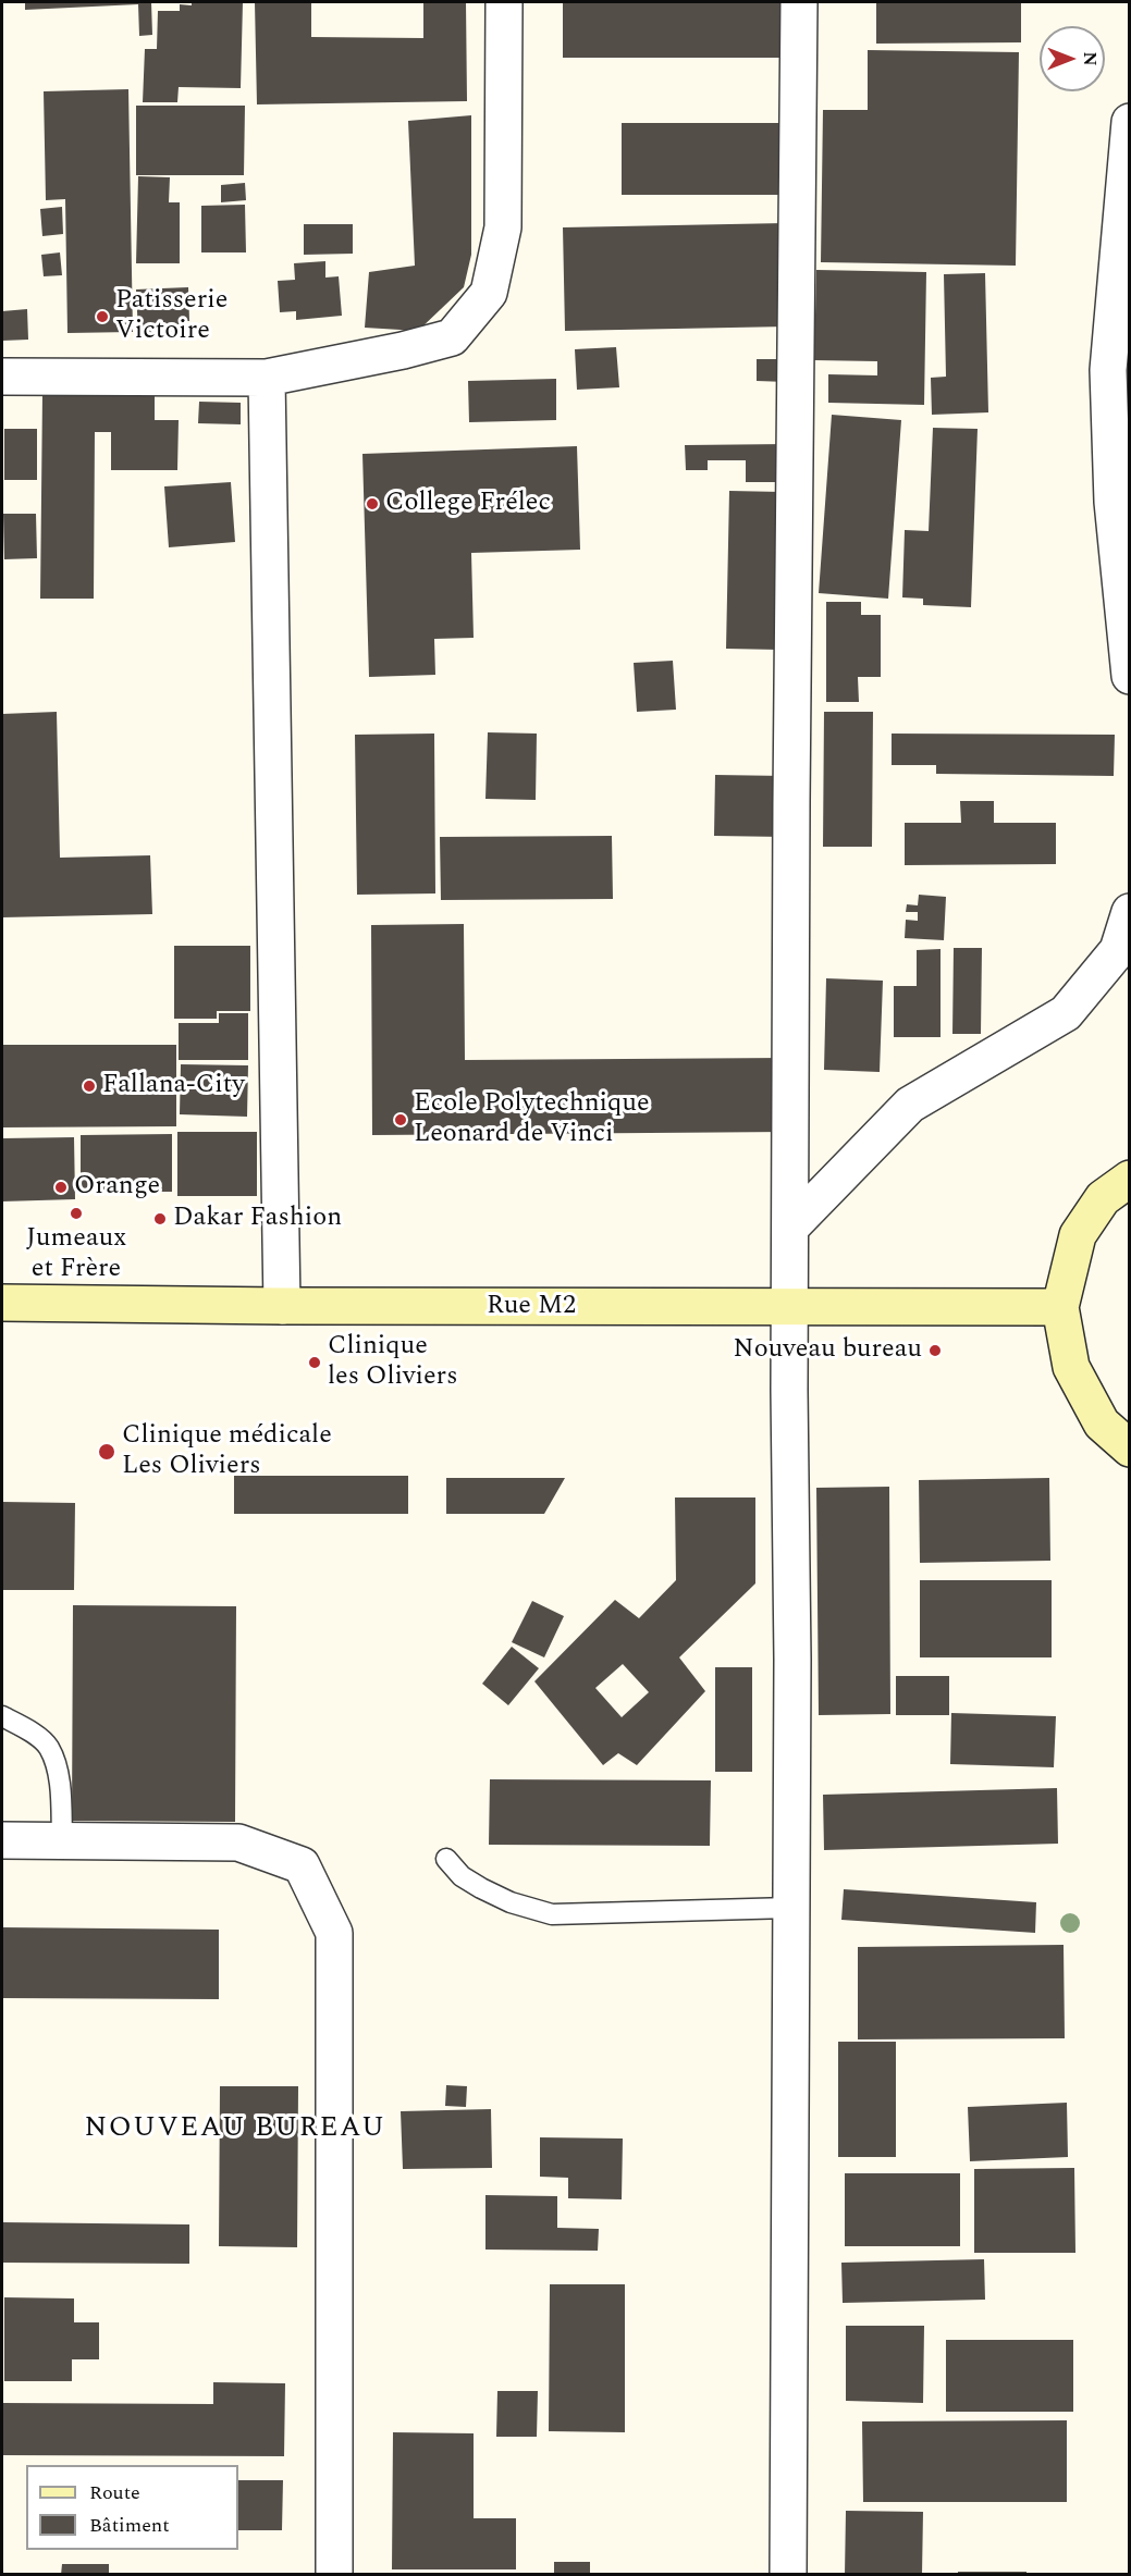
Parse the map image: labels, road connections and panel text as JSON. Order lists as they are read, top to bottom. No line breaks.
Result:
{"streets":{"main road":["Rue M2"]},"districts":["NOUVEAU BUREAU"],"places":["Patisserie Victoire","College Frélec","Fallana-City","Ecole Polytechnique Leonard de Vinci","Orange","Jumeaux et Frère","Dakar Fashion","Nouveau bureau","Clinique les Oliviers","Clinique médicale Les Oliviers"],"legend":["Route","Bâtiment"],"north":"right"}
